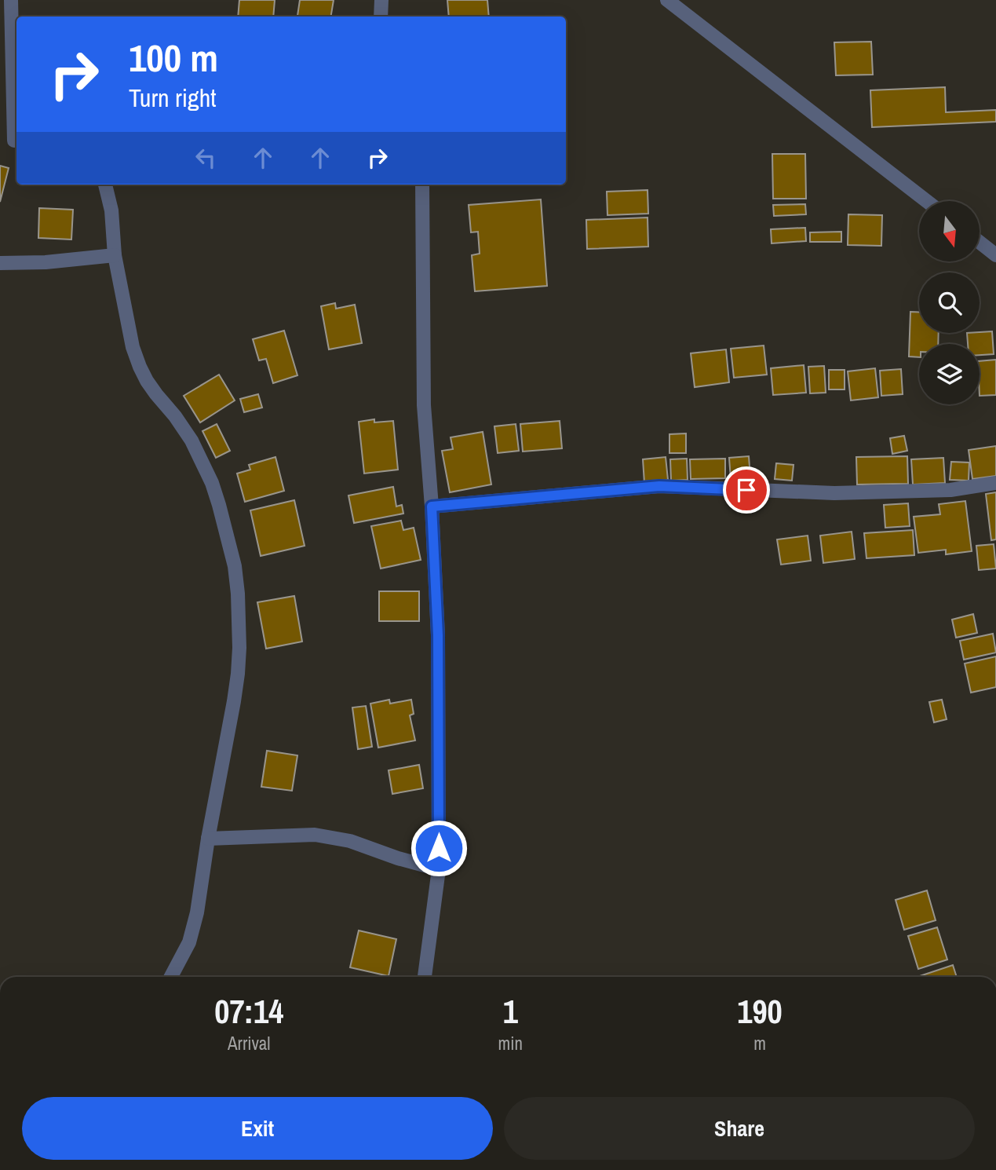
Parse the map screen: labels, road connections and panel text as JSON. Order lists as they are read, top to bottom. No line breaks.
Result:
{"north":"bottom","page":{"turn":["100 m","Turn right"],"eta":["07:14","Arrival","1","min","190","m"],"buttons":["Exit","Share"]}}
